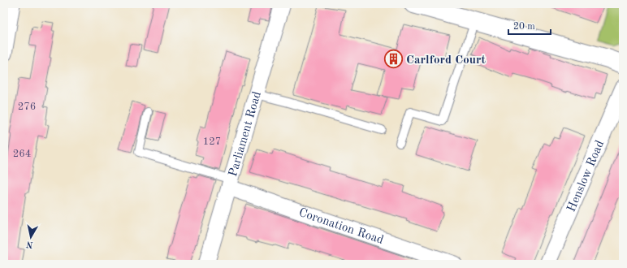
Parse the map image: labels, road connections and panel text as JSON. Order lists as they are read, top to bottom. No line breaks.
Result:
{"streets":{"street":["Parliament Road","Henslow Road","Coronation Road"]},"crossings":[["Parliament Road","Coronation Road"]],"places":{"building":["Carlford Court"]},"house_numbers":["276","127","264"],"scale_bar":"20 m","north":"bottom"}
